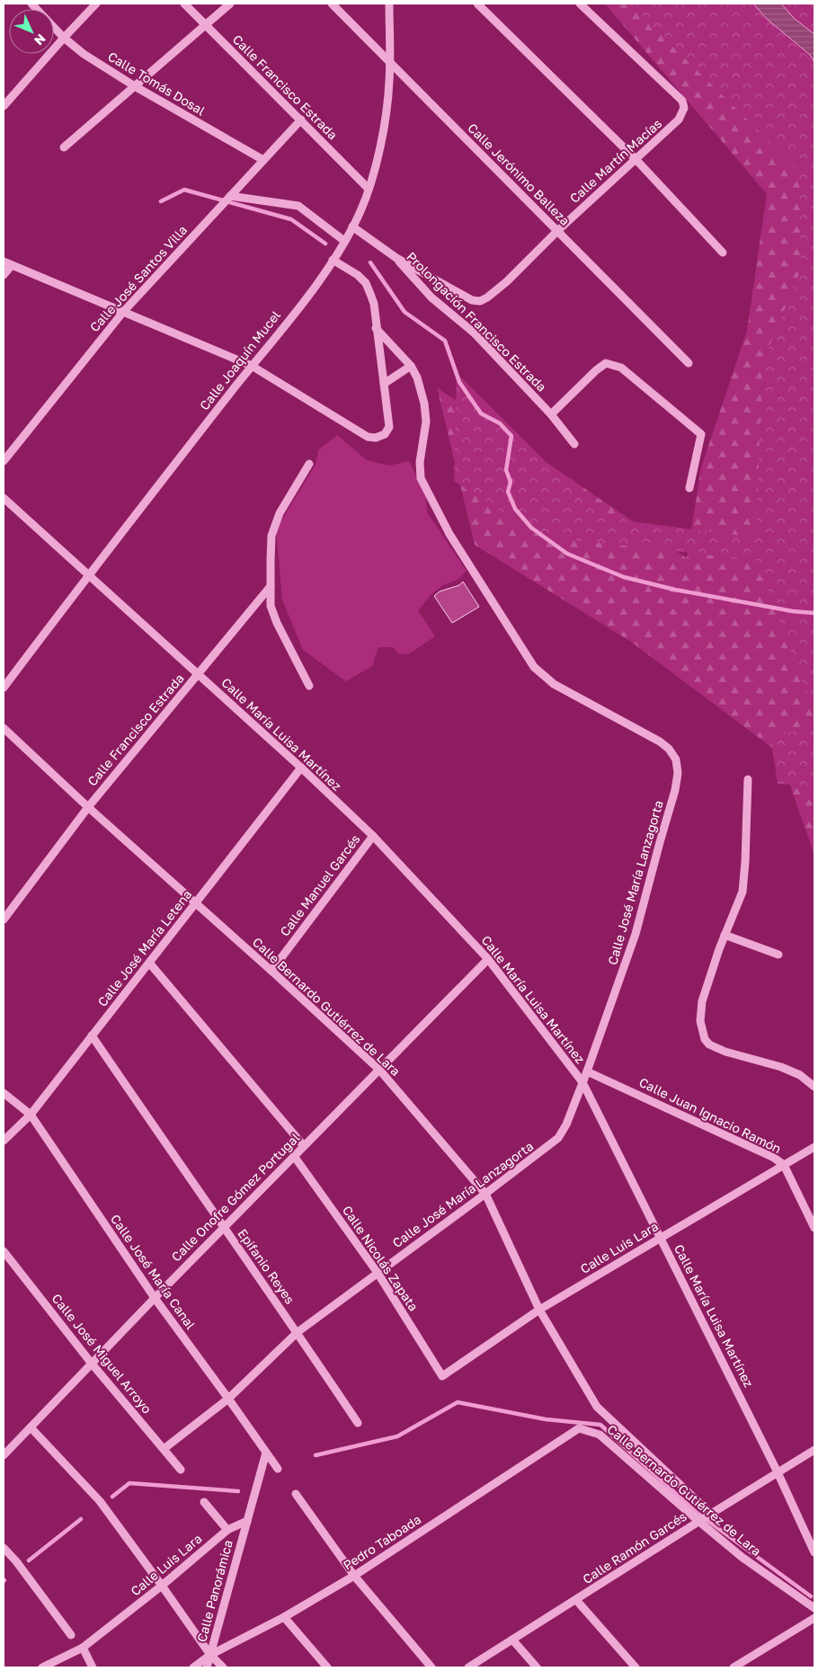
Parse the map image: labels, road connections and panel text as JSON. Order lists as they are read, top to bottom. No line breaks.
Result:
{"streets":{"street":["Calle Tomás Dosal","Calle Francisco Estrada","Calle Martín Macías","Calle Jerónimo Balleza","Calle José Santos Villa","Prolongación Francisco Estrada","Calle Joaquín Mucel","Calle María Luisa Martínez","Calle José María Lanzagorta","Calle Manuel Garcés","Calle José María Letena","Calle Bernardo Gutiérrez de Lara","Calle Juan Ignacio Ramón","Calle Onofre Gómez Portugal","Calle Luis Lara","Calle Nicolás Zapata","Epifanio Reyes","Calle José María Canal","Calle José Miguel Arroyo","Pedro Taboada","Calle Ramón Garcés","Calle Panorámica"]},"crossings":[["Calle Tomás Dosal","Calle José Santos Villa"],["Calle Francisco Estrada","Calle José Santos Villa"],["Calle Francisco Estrada","Calle Joaquín Mucel"],["Calle Francisco Estrada","Calle María Luisa Martínez"],["Calle Francisco Estrada","Calle Bernardo Gutiérrez de Lara"],["Calle Martín Macías","Calle Jerónimo Balleza"],["Calle Martín Macías","Prolongación Francisco Estrada"],["Calle Martín Macías","Calle Joaquín Mucel"],["Calle Jerónimo Balleza","Calle Joaquín Mucel"],["Calle Joaquín Mucel","Calle María Luisa Martínez"],["Calle María Luisa Martínez","Calle José María Lanzagorta"],["Calle María Luisa Martínez","Calle Manuel Garcés"],["Calle María Luisa Martínez","Calle José María Letena"],["Calle María Luisa Martínez","Calle Onofre Gómez Portugal"],["Calle María Luisa Martínez","Calle Luis Lara"],["Calle María Luisa Martínez","Calle Ramón Garcés"],["Calle José María Lanzagorta","Calle Bernardo Gutiérrez de Lara"],["Calle José María Lanzagorta","Calle Juan Ignacio Ramón"],["Calle José María Lanzagorta","Calle Nicolás Zapata"],["Calle José María Lanzagorta","Epifanio Reyes"],["Calle José María Lanzagorta","Calle José María Canal"],["Calle José María Lanzagorta","Calle José Miguel Arroyo"],["Calle Manuel Garcés","Calle Bernardo Gutiérrez de Lara"],["Calle José María Letena","Calle Bernardo Gutiérrez de Lara"],["Calle José María Letena","Epifanio Reyes"],["Calle José María Letena","Calle José María Canal"],["Calle Bernardo Gutiérrez de Lara","Calle Onofre Gómez Portugal"],["Calle Bernardo Gutiérrez de Lara","Calle Luis Lara"],["Calle Bernardo Gutiérrez de Lara","Pedro Taboada"],["Calle Bernardo Gutiérrez de Lara","Calle Ramón Garcés"],["Calle Juan Ignacio Ramón","Calle Luis Lara"],["Calle Onofre Gómez Portugal","Calle Nicolás Zapata"],["Calle Onofre Gómez Portugal","Epifanio Reyes"],["Calle Onofre Gómez Portugal","Calle José María Canal"],["Calle Onofre Gómez Portugal","Calle José Miguel Arroyo"],["Calle Luis Lara","Calle Nicolás Zapata"],["Calle Luis Lara","Calle Panorámica"],["Pedro Taboada","Calle Panorámica"]],"north":"bottom right"}
